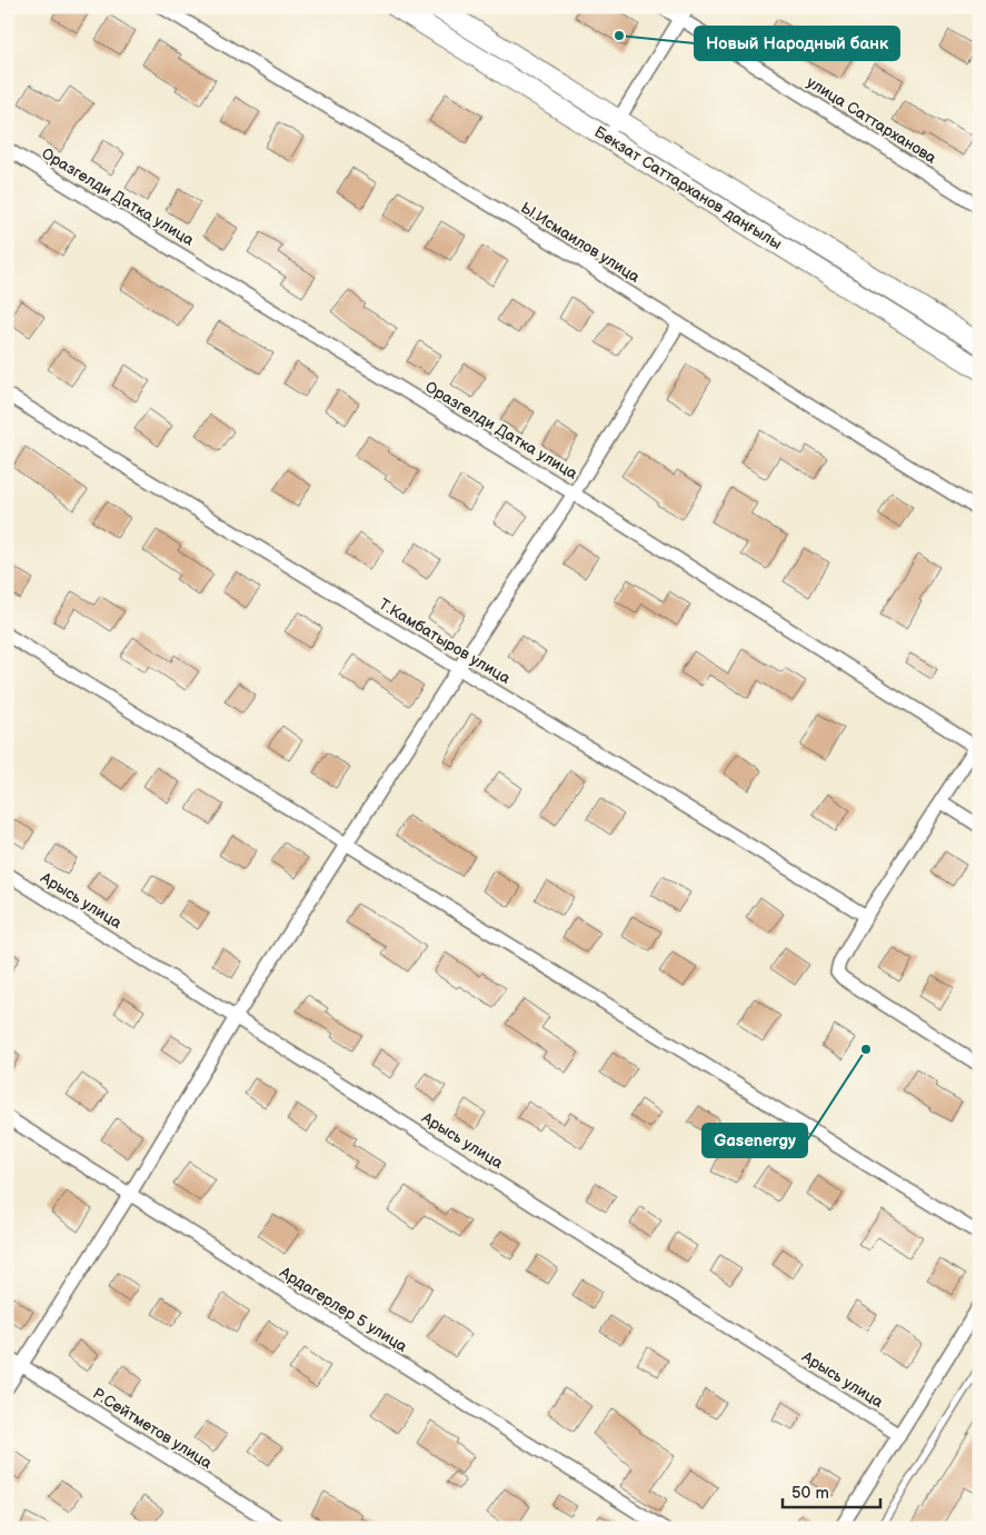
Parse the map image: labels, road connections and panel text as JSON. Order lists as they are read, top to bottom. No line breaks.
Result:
{"streets":{"main road":["Бекзат Саттарханов даңғылы"],"street":["улица Саттарханова","Оразгелди Датка улица","Ы.Исмаилов улица","Т.Камбатыров улица","Арысь улица","Ардагерлер 5 улица","Р.Сейтметов улица"]},"places":["Новый Народный банк","Gasenergy"],"scale_bar":"50 m"}
